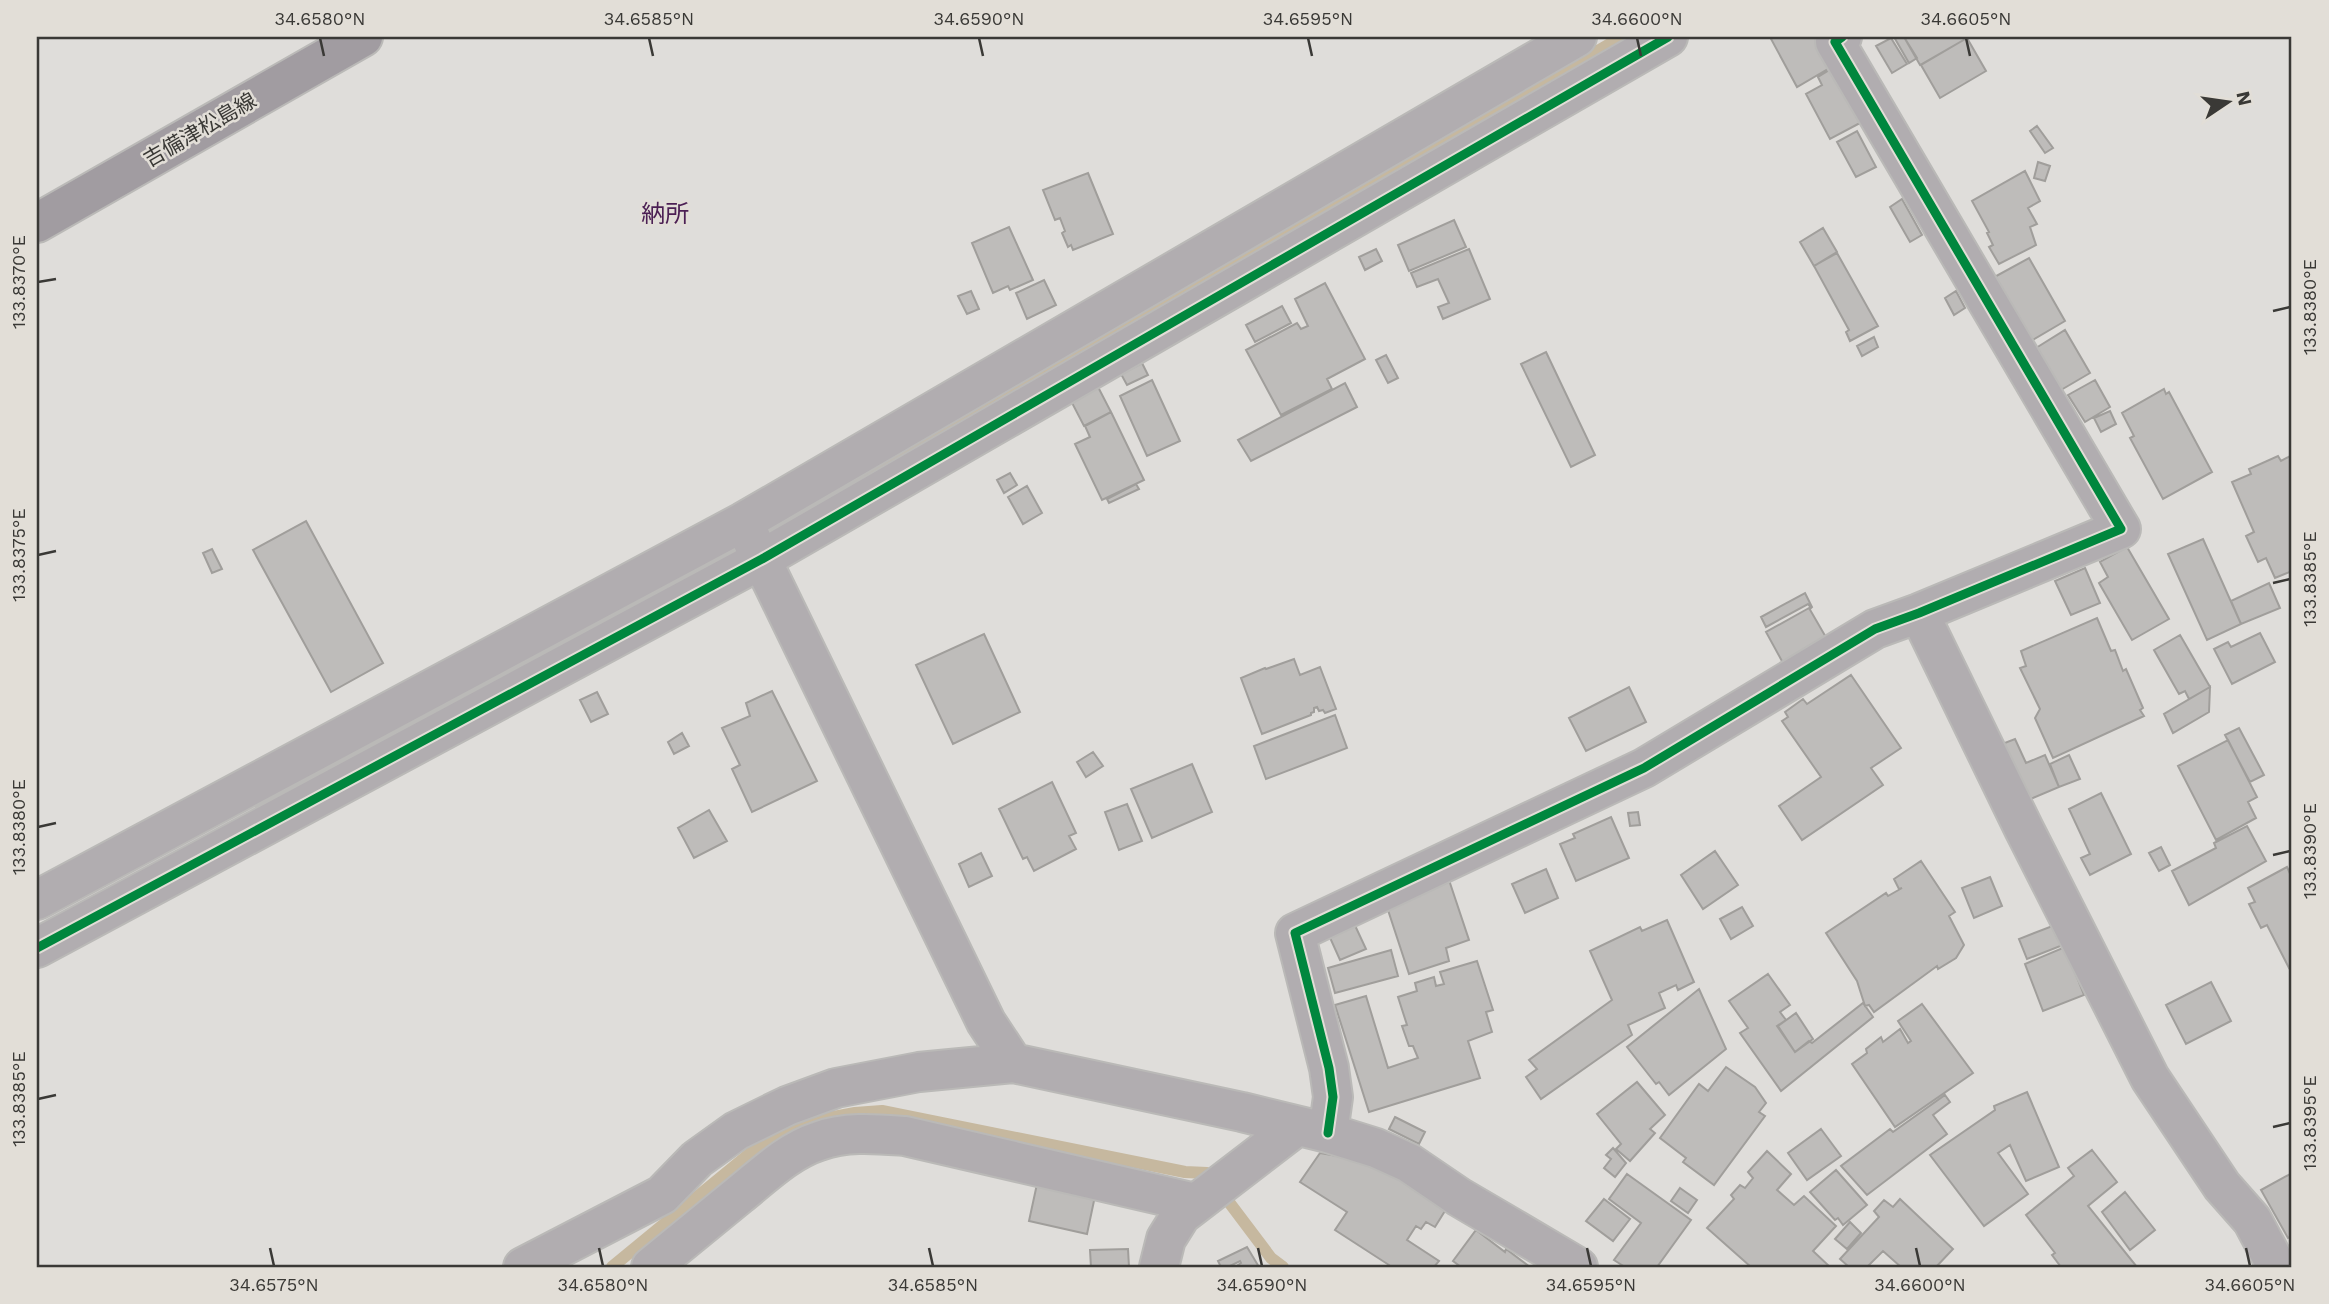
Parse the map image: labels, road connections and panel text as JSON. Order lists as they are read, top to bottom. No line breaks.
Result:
{"streets":{"main road":["吉備津松島線"]},"districts":["納所"],"north":"right","coordinates":["34.6580°N","34.6585°N","34.6590°N","34.6595°N","34.6600°N","34.6605°N","133.8370°E","133.8380°E","133.8375°E","133.8385°E","133.8390°E","133.8395°E","34.6575°N"]}
